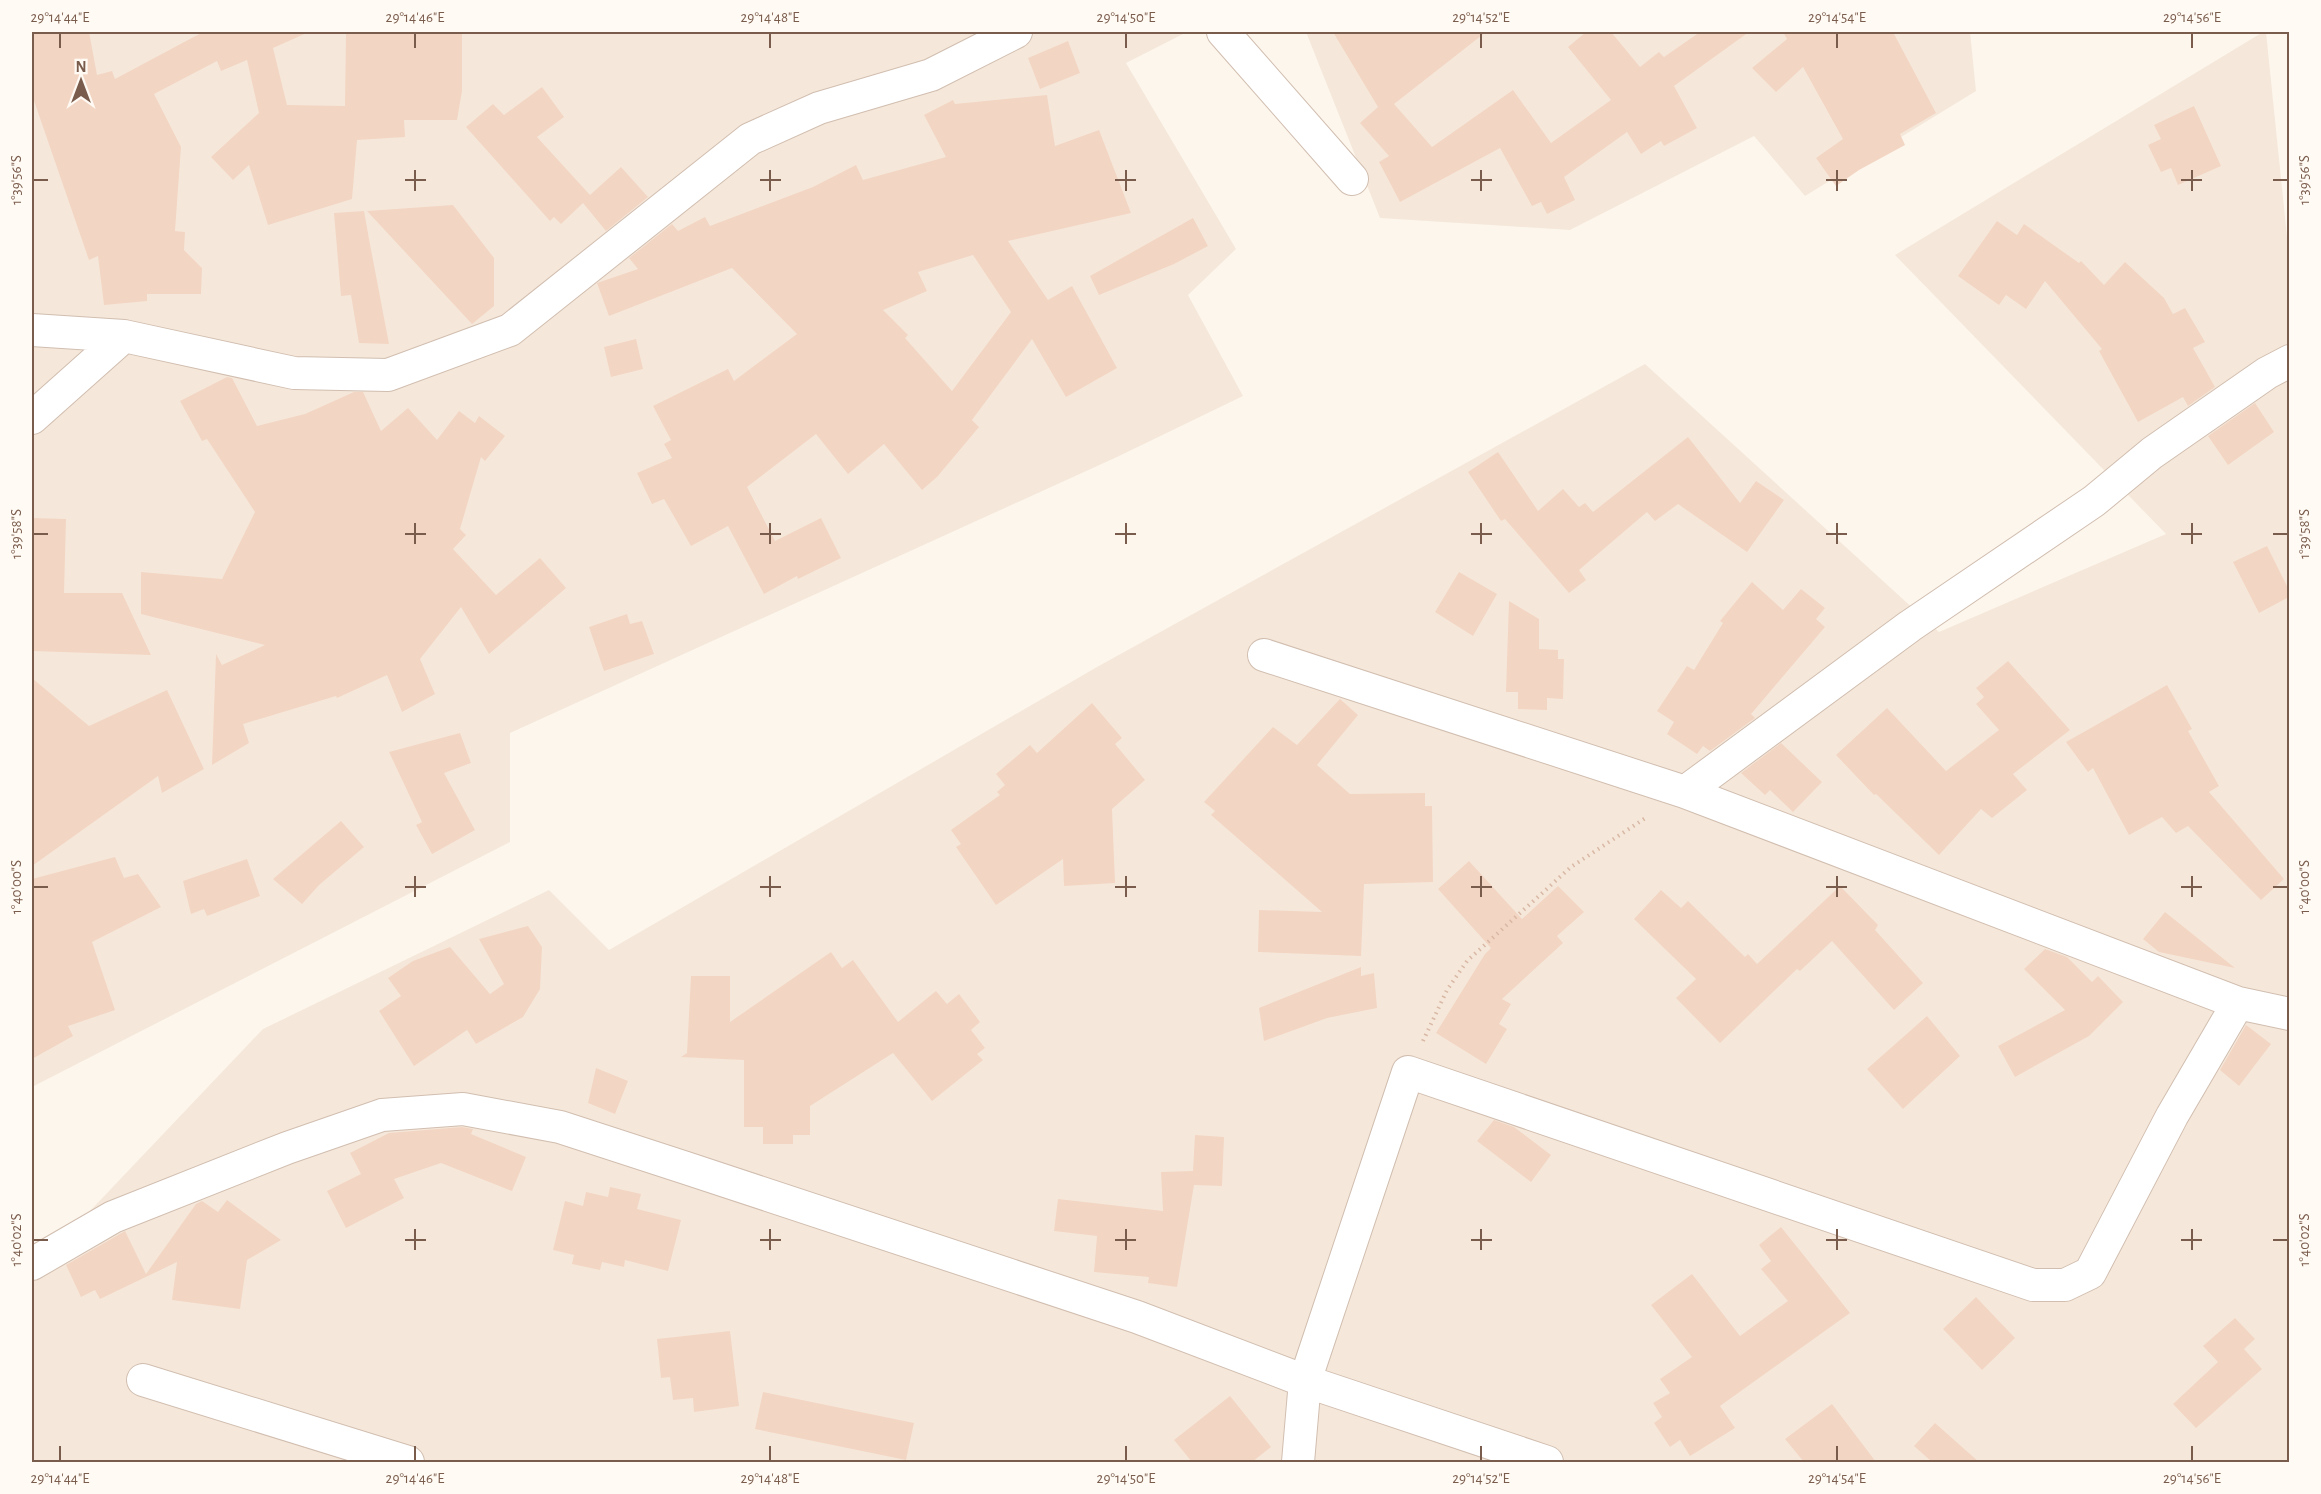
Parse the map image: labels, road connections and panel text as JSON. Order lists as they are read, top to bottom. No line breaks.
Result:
{"north":"top","coordinates":["29°14'44\"E","29°14'46\"E","29°14'48\"E","29°14'50\"E","29°14'52\"E","29°14'54\"E","29°14'56\"E","1°39'56\"S","1°39'58\"S","1°40'00\"S","1°40'02\"S"]}
